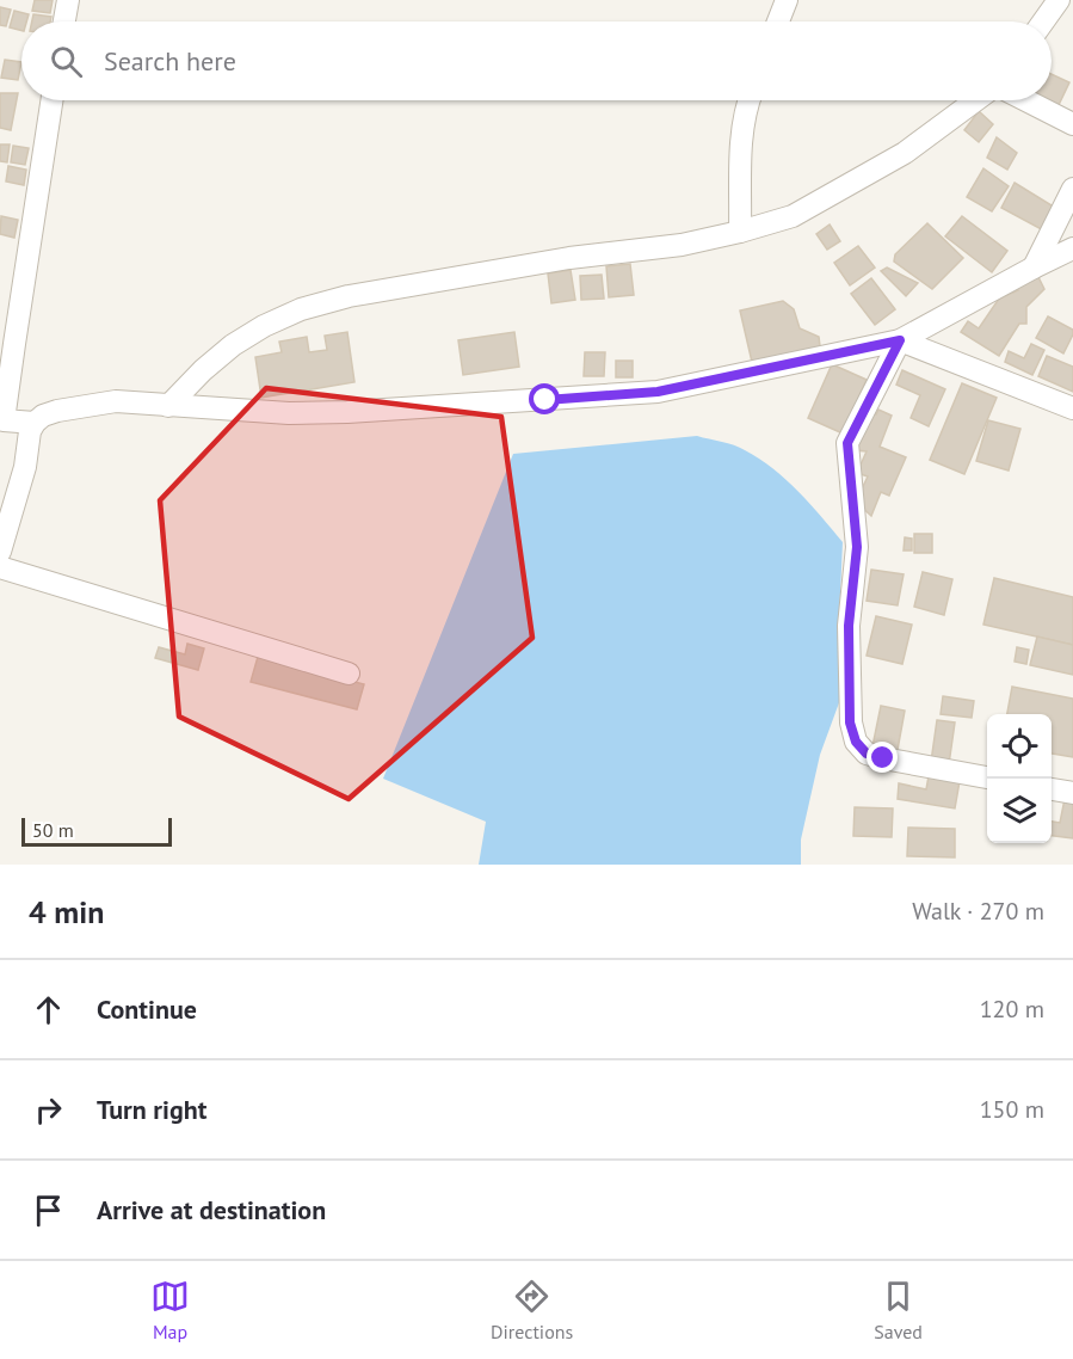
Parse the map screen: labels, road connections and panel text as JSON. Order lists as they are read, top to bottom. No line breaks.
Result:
{"scale_bar":"50 m","page":{"search":"Search here","scale":"50 m","heading":["4 min","Walk · 270 m"],"list":[["Continue","120 m"],["Turn right","150 m"],"Arrive at destination"],"nav":["Map","Directions","Saved"]}}
